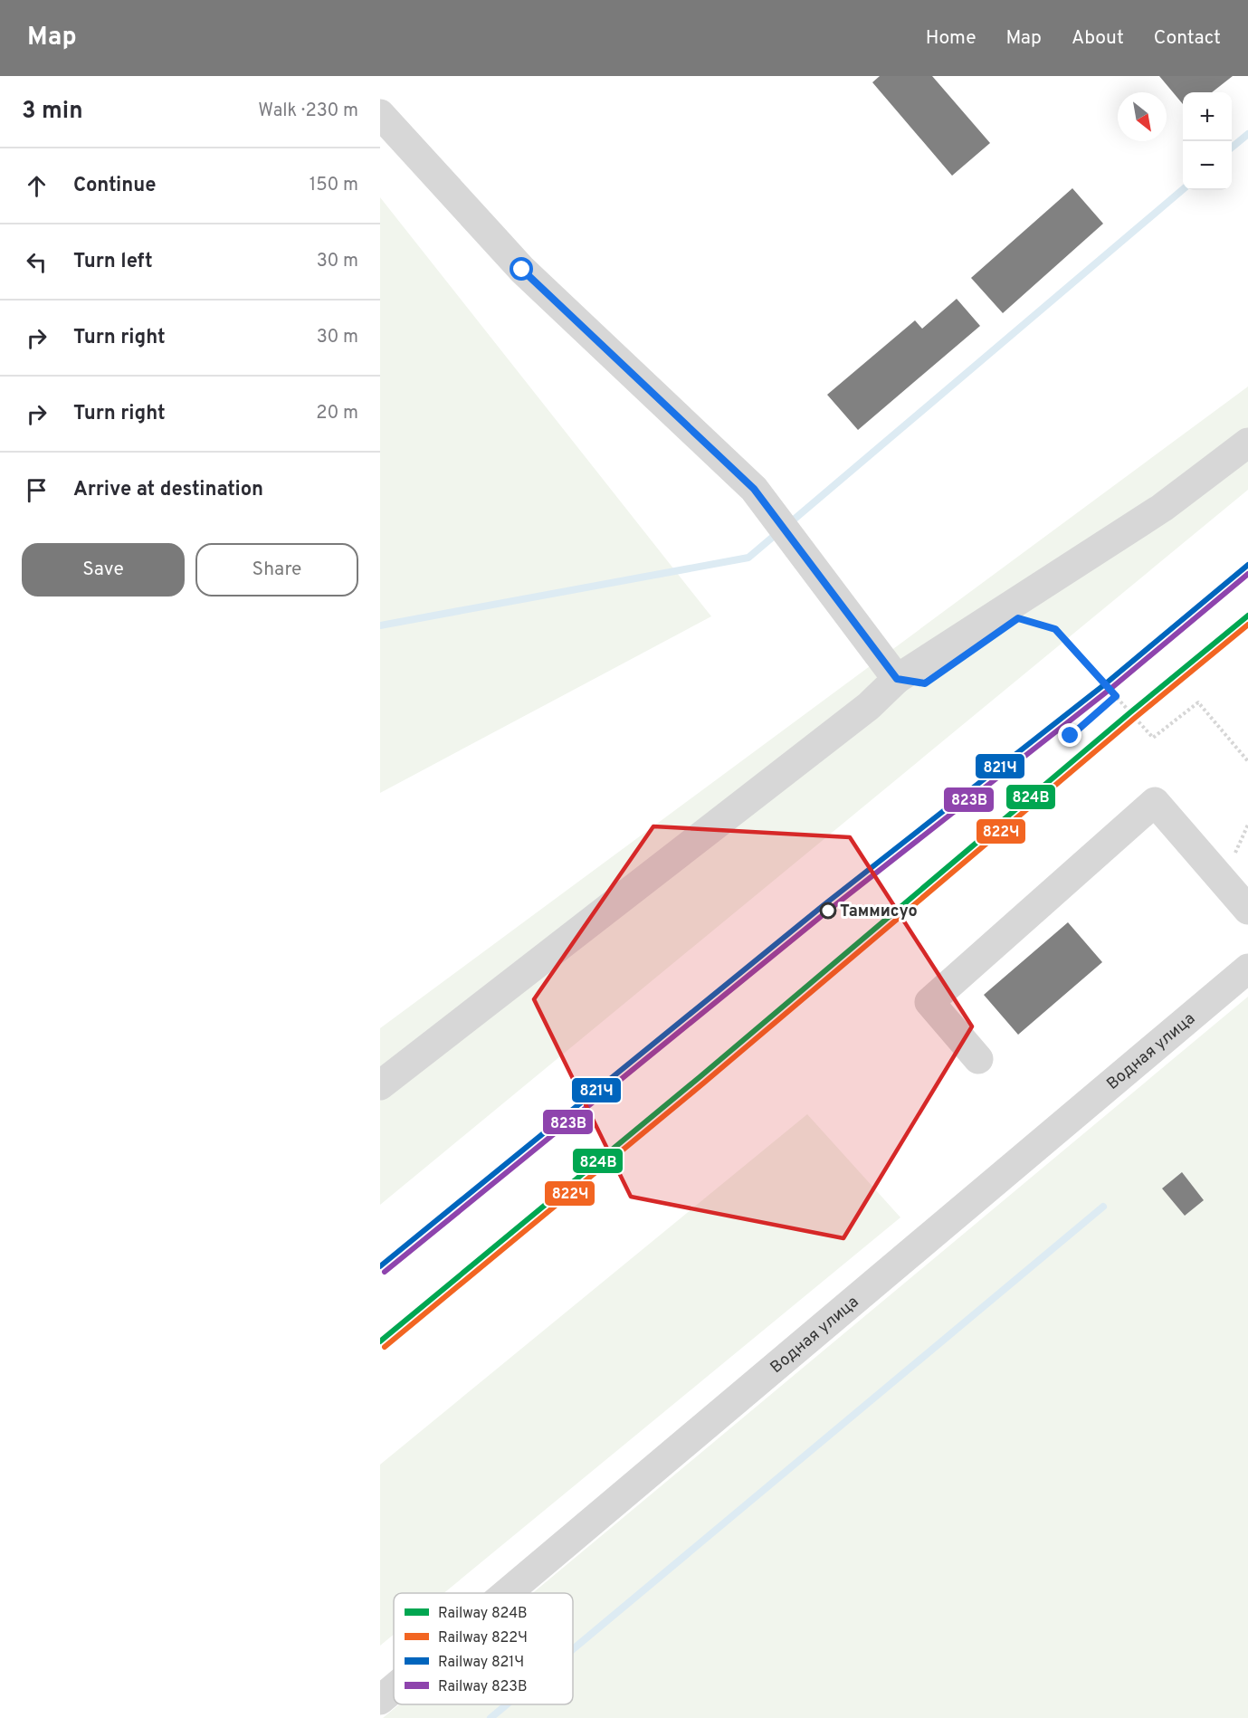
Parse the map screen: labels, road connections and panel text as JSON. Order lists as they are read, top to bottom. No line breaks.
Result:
{"streets":{"street":["Водная улица"]},"places":["Таммисуо"],"lines":["rail line 821Ч","rail line 823В","rail line 824В","rail line 822Ч"],"legend":["Railway 824В","Railway 822Ч","Railway 821Ч","Railway 823В"],"north":"bottom right","page":{"header":"Map","nav":["Home","Map","About","Contact"],"heading":["3 min","Walk · 230 m"],"map_buttons":["+","−"],"list":[["Continue","150 m"],["Turn left","30 m"],["Turn right","30 m"],["Turn right","20 m"],"Arrive at destination"],"buttons":["Save","Share"]}}
